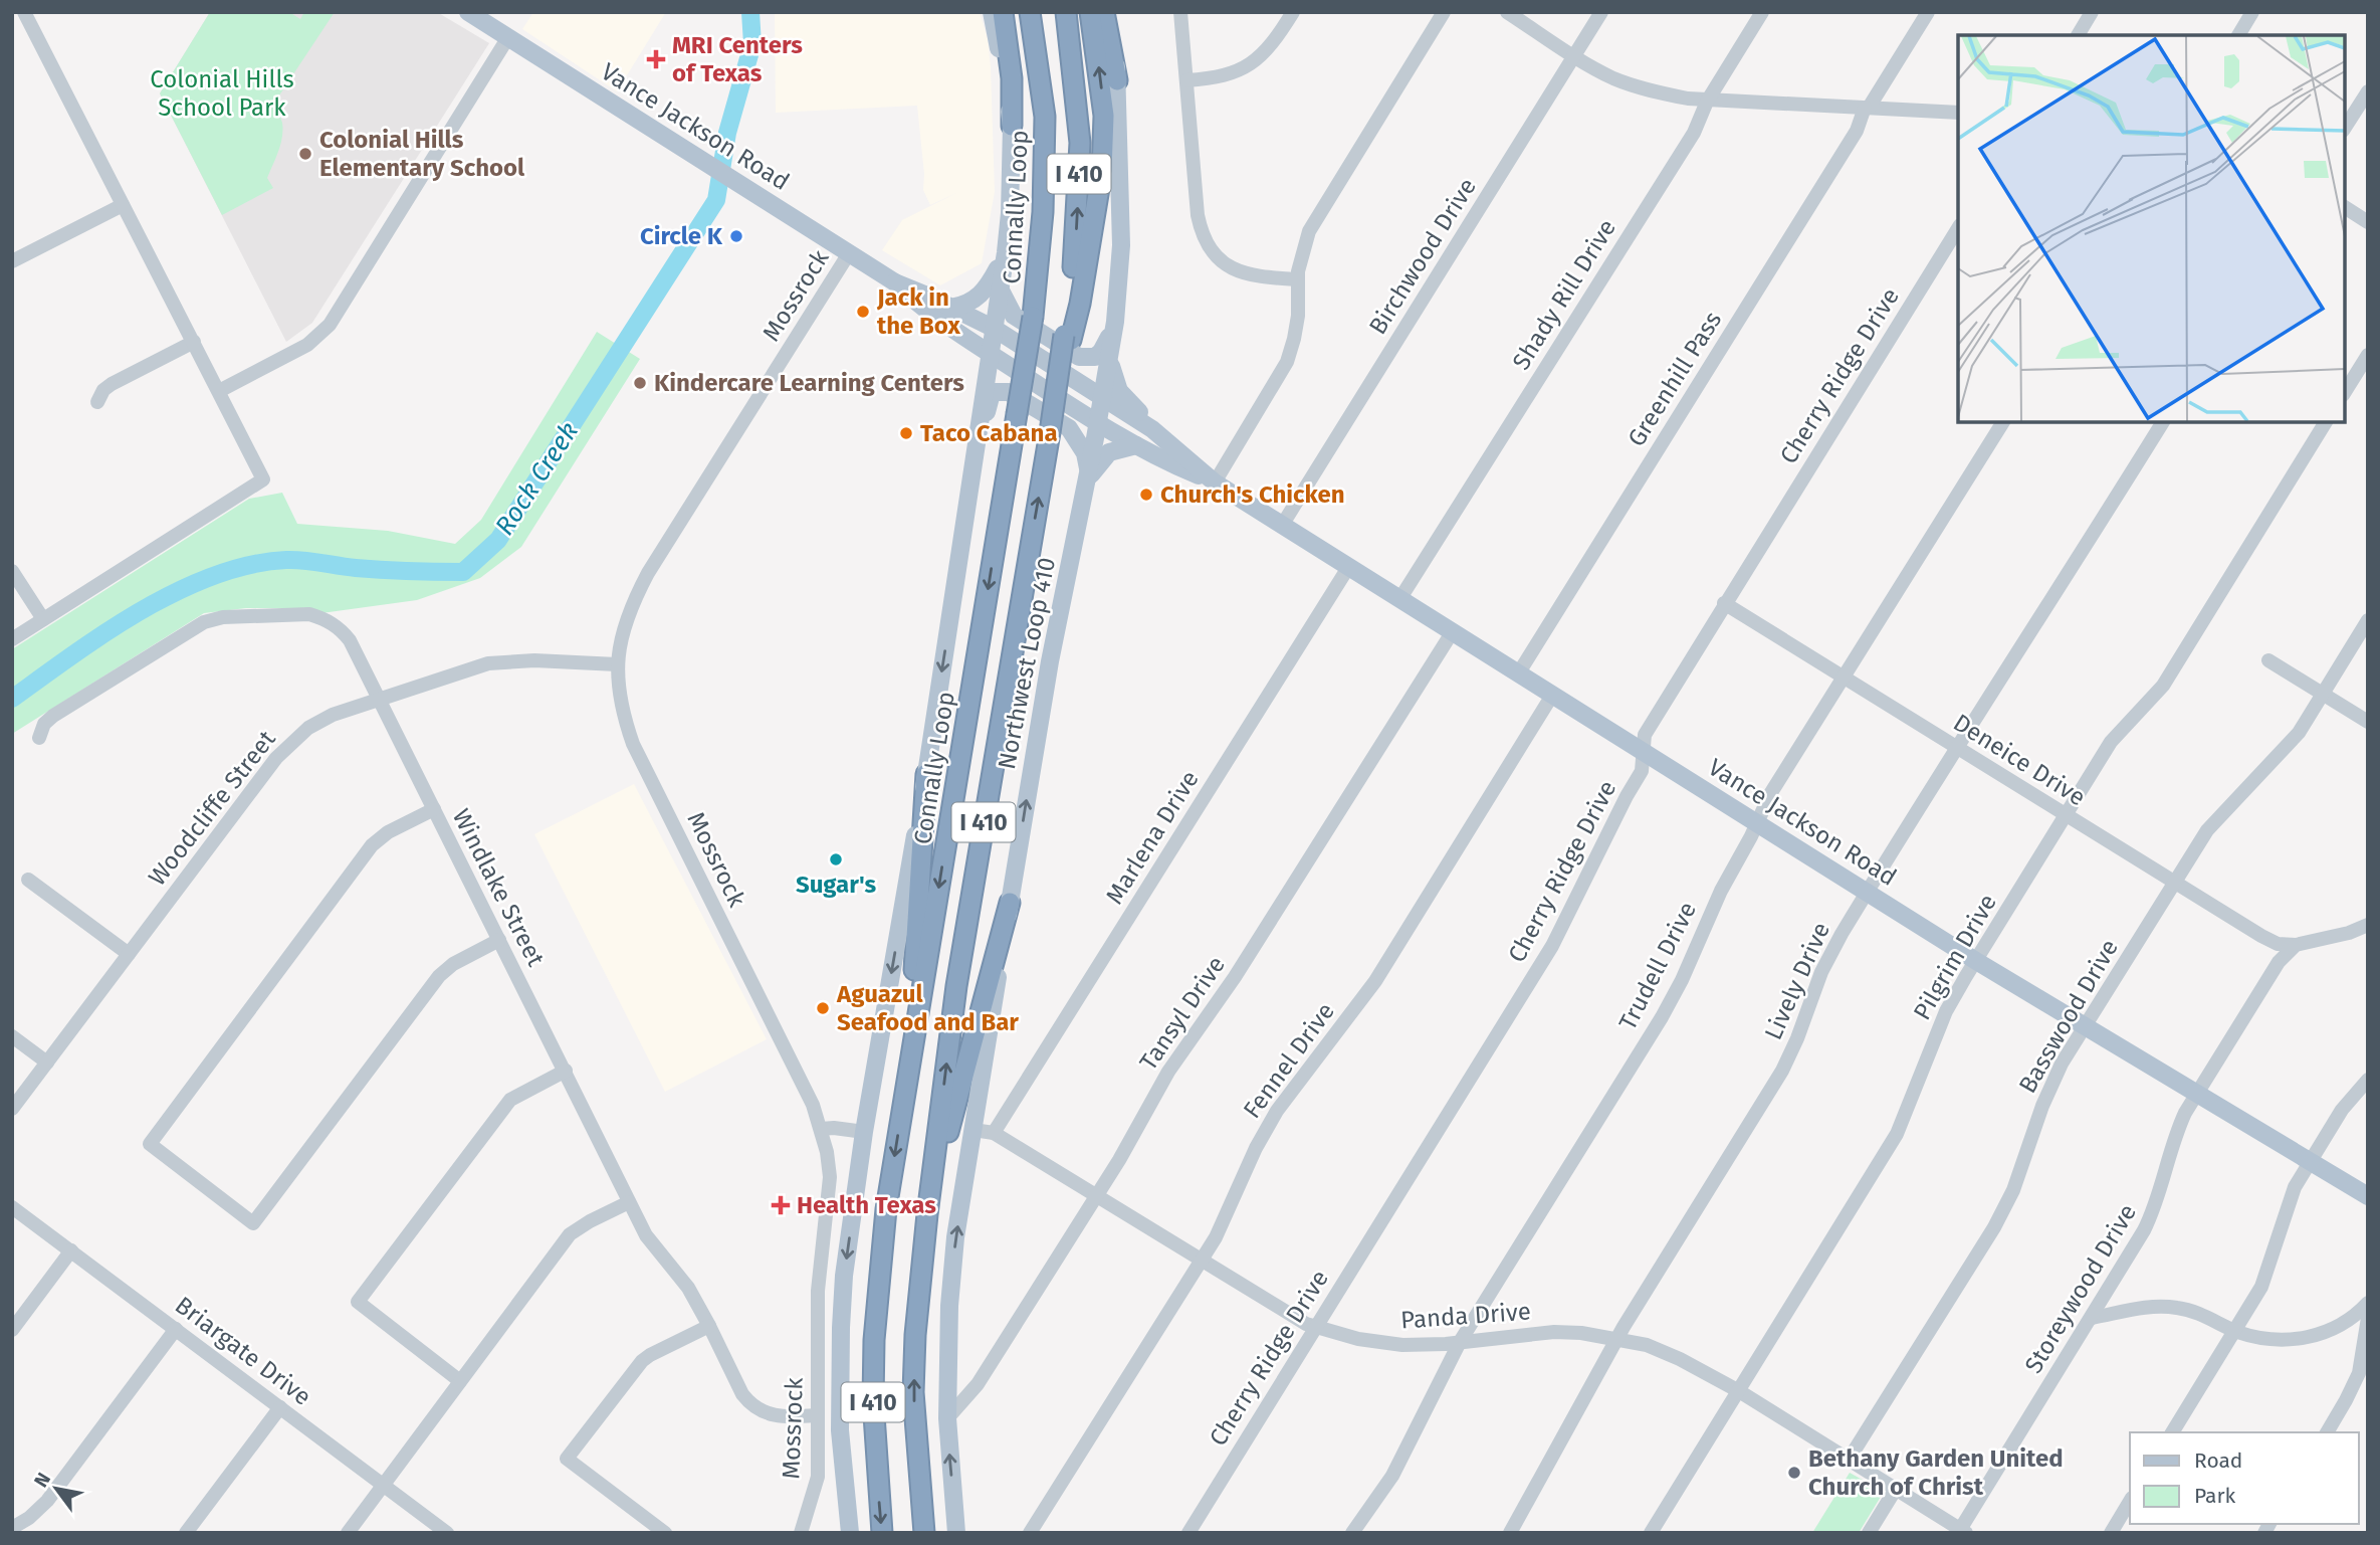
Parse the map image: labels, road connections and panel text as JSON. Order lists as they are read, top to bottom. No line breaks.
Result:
{"streets":{"highway":["I 410","Connally Loop"],"main road":["Vance Jackson Road","Northwest Loop 410"],"street":["Birchwood Drive","Shady Rill Drive","Mossrock","Cherry Ridge Drive","Greenhill Pass","Deneice Drive","Woodcliffe Street","Marlena Drive","Windlake Street","Pilgrim Drive","Trudell Drive","Lively Drive","Tansyl Drive","Basswood Drive","Fennel Drive","Storeywood Drive","Panda Drive","Briargate Drive"]},"crossings":[["Vance Jackson Road","Birchwood Drive"],["Vance Jackson Road","Shady Rill Drive"],["Vance Jackson Road","Mossrock"],["Vance Jackson Road","Cherry Ridge Drive"],["Vance Jackson Road","Greenhill Pass"],["Vance Jackson Road","Northwest Loop 410"],["Vance Jackson Road","Marlena Drive"],["Vance Jackson Road","Pilgrim Drive"],["Vance Jackson Road","Trudell Drive"],["Vance Jackson Road","Lively Drive"],["Vance Jackson Road","Tansyl Drive"],["Vance Jackson Road","Basswood Drive"],["Vance Jackson Road","Fennel Drive"],["Vance Jackson Road","Storeywood Drive"],["Mossrock","Woodcliffe Street"],["Mossrock","Windlake Street"],["Cherry Ridge Drive","Deneice Drive"],["Cherry Ridge Drive","Panda Drive"],["Northwest Loop 410","Tansyl Drive"],["Northwest Loop 410","Panda Drive"],["Deneice Drive","Pilgrim Drive"],["Deneice Drive","Trudell Drive"],["Deneice Drive","Lively Drive"],["Deneice Drive","Basswood Drive"],["Deneice Drive","Storeywood Drive"],["Woodcliffe Street","Windlake Street"],["Marlena Drive","Panda Drive"],["Pilgrim Drive","Panda Drive"],["Trudell Drive","Panda Drive"],["Lively Drive","Panda Drive"],["Tansyl Drive","Panda Drive"],["Basswood Drive","Panda Drive"],["Fennel Drive","Panda Drive"],["Storeywood Drive","Panda Drive"]],"water":["Rock Creek"],"parks":["Colonial Hills School Park"],"places":{"health":["MRI Centers of Texas","Health Texas"],"other":["Colonial Hills Elementary School","Circle K","Jack in the Box","Kindercare Learning Centers","Taco Cabana","Church's Chicken","Sugar's","Aguazul Seafood and Bar","Bethany Garden United Church of Christ"]},"legend":["Road","Park"],"north":"top left"}
